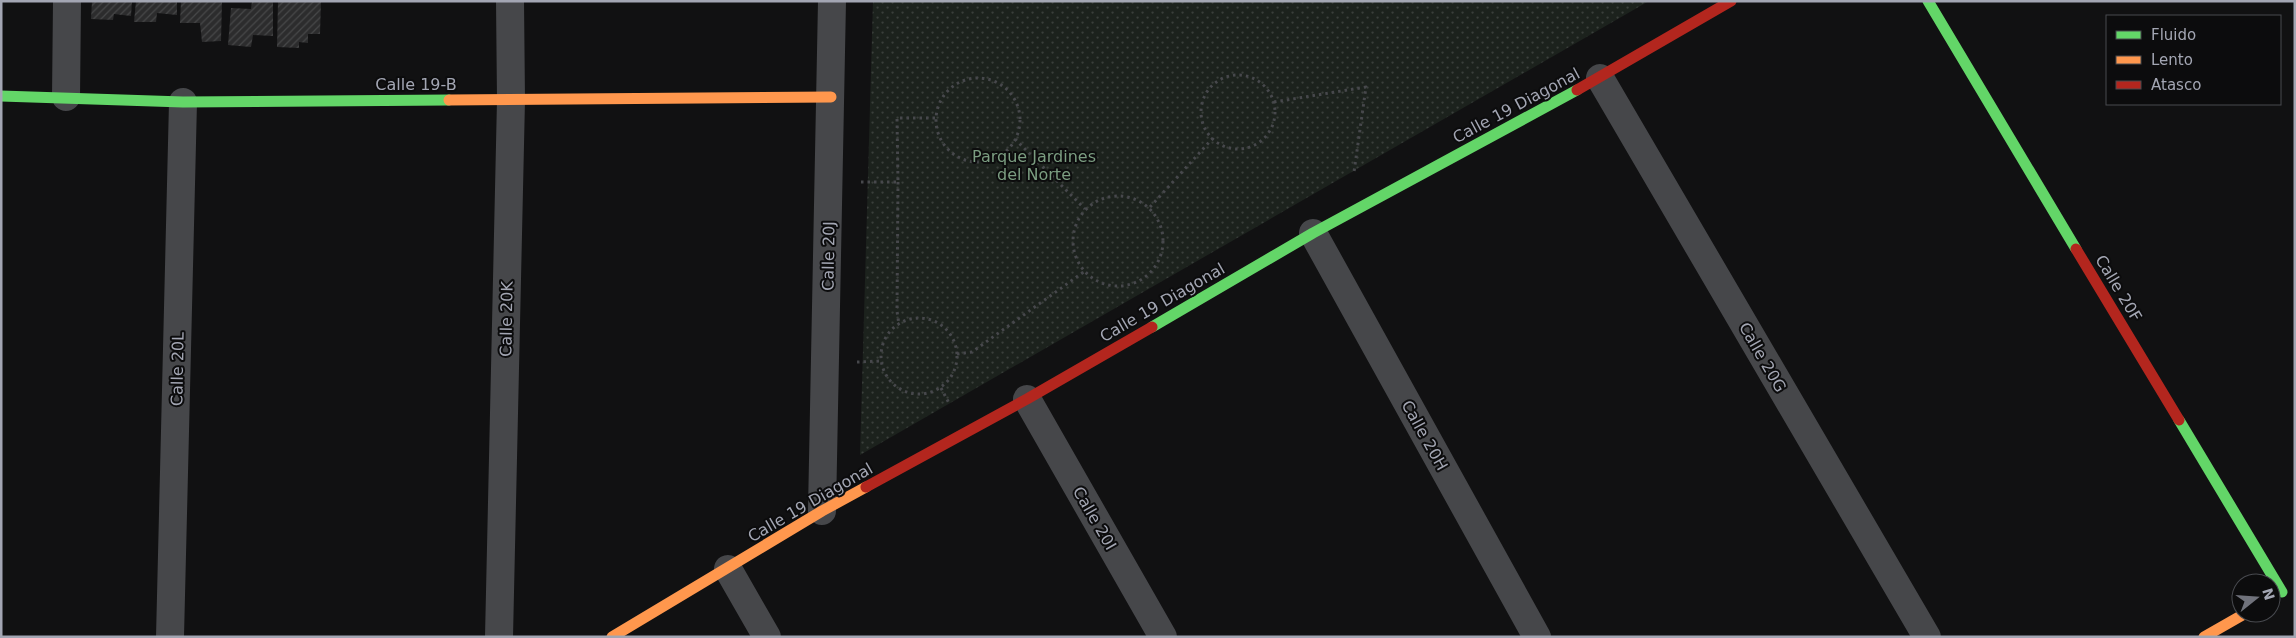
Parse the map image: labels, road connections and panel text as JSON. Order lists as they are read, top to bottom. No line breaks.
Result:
{"streets":{"street":["Calle 19-B","Calle 19 Diagonal","Calle 20J","Calle 20F","Calle 20K","Calle 20G","Calle 20L","Calle 20H","Calle 20I"]},"crossings":[["Calle 19-B","Calle 20J"],["Calle 19-B","Calle 20K"],["Calle 19-B","Calle 20L"],["Calle 19 Diagonal","Calle 20J"],["Calle 19 Diagonal","Calle 20G"],["Calle 19 Diagonal","Calle 20H"],["Calle 19 Diagonal","Calle 20I"]],"parks":["Parque Jardines del Norte"],"legend":["Fluido","Lento","Atasco"],"north":"right"}
